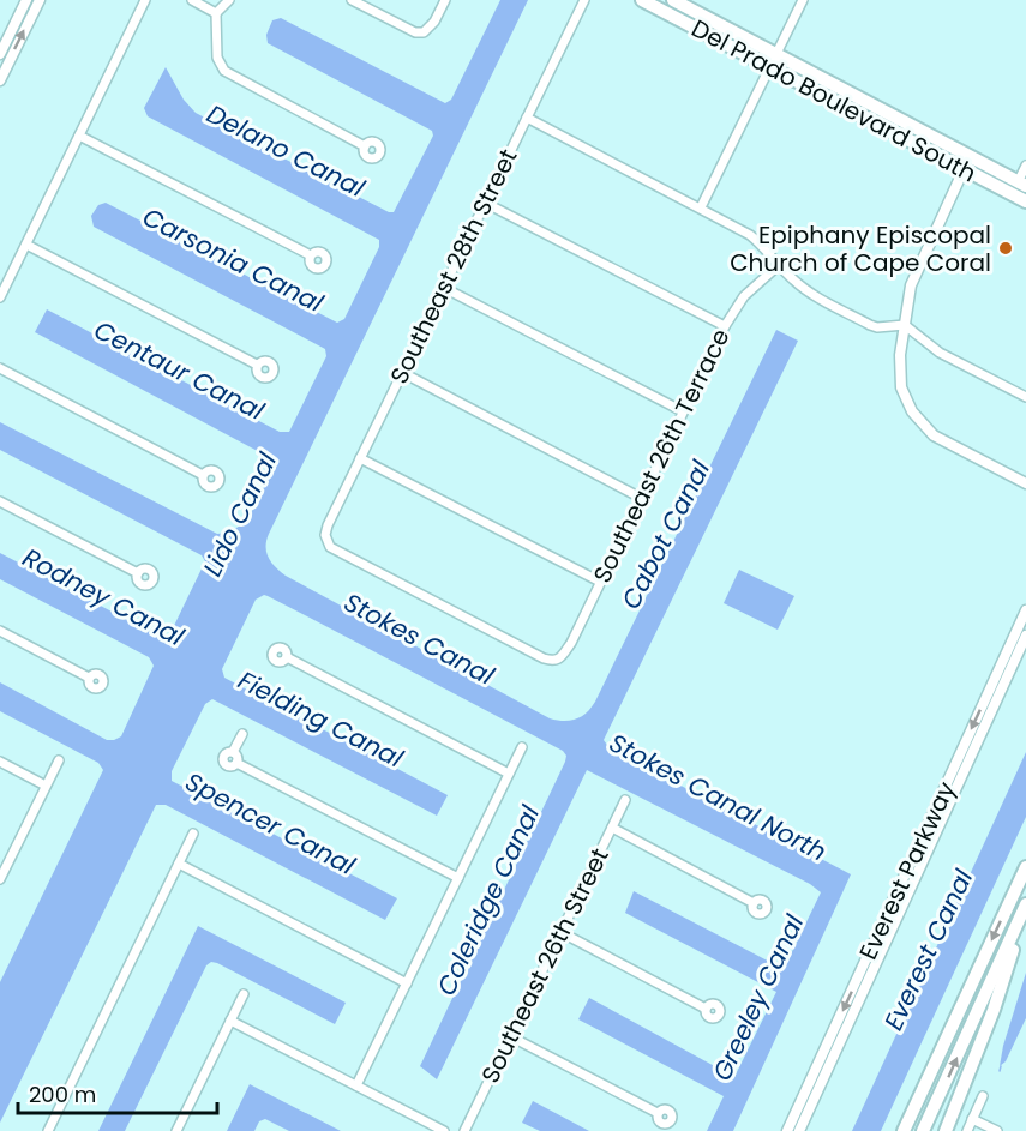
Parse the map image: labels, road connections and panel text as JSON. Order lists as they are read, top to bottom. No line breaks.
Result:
{"streets":{"main road":["Del Prado Boulevard South"],"street":["Southeast 28th Street","Southeast 26th Terrace","Everest Parkway","Southeast 26th Street"]},"crossings":[["Southeast 28th Street","Southeast 26th Terrace"]],"water":["Delano Canal","Carsonia Canal","Centaur Canal","Lido Canal","Cabot Canal","Rodney Canal","Stokes Canal","Fielding Canal","Stokes Canal North","Spencer Canal","Coleridge Canal","Everest Canal","Greeley Canal"],"places":["Epiphany Episcopal Church of Cape Coral"],"scale_bar":"200 m"}
